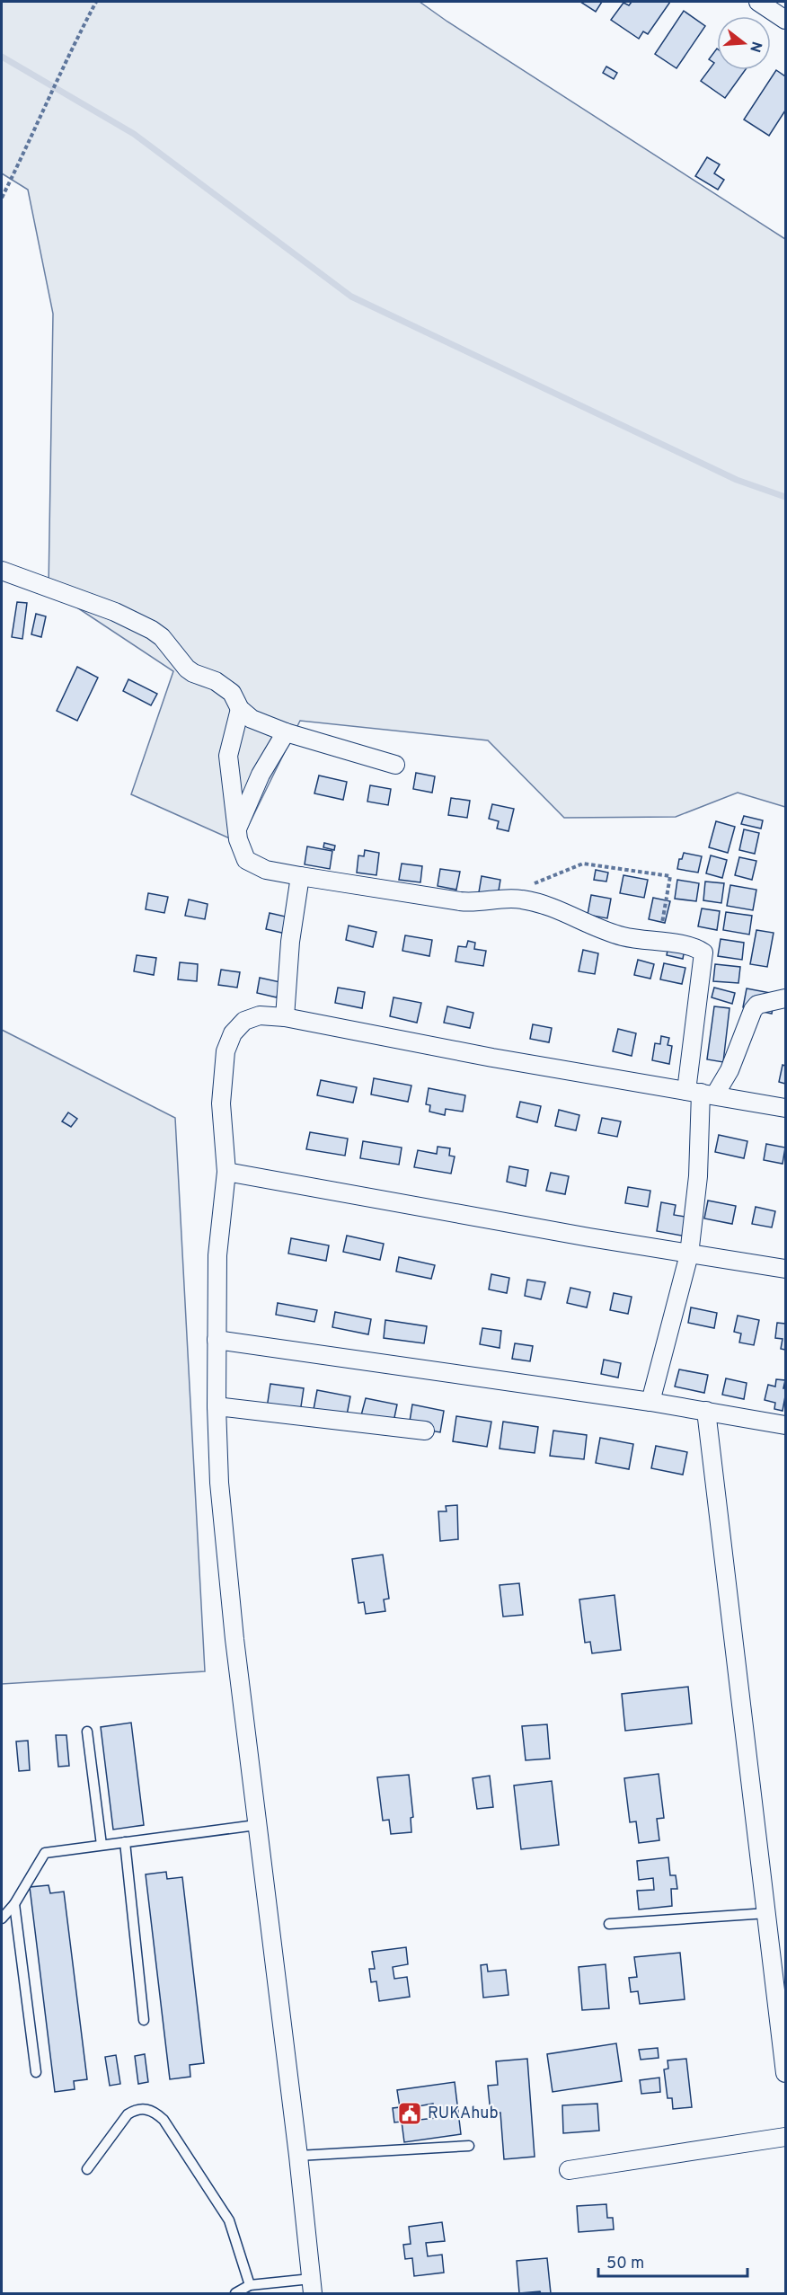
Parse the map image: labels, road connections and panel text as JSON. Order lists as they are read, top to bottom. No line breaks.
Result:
{"places":{"public building":["RUKAhub"]},"scale_bar":"50 m","north":"right"}
